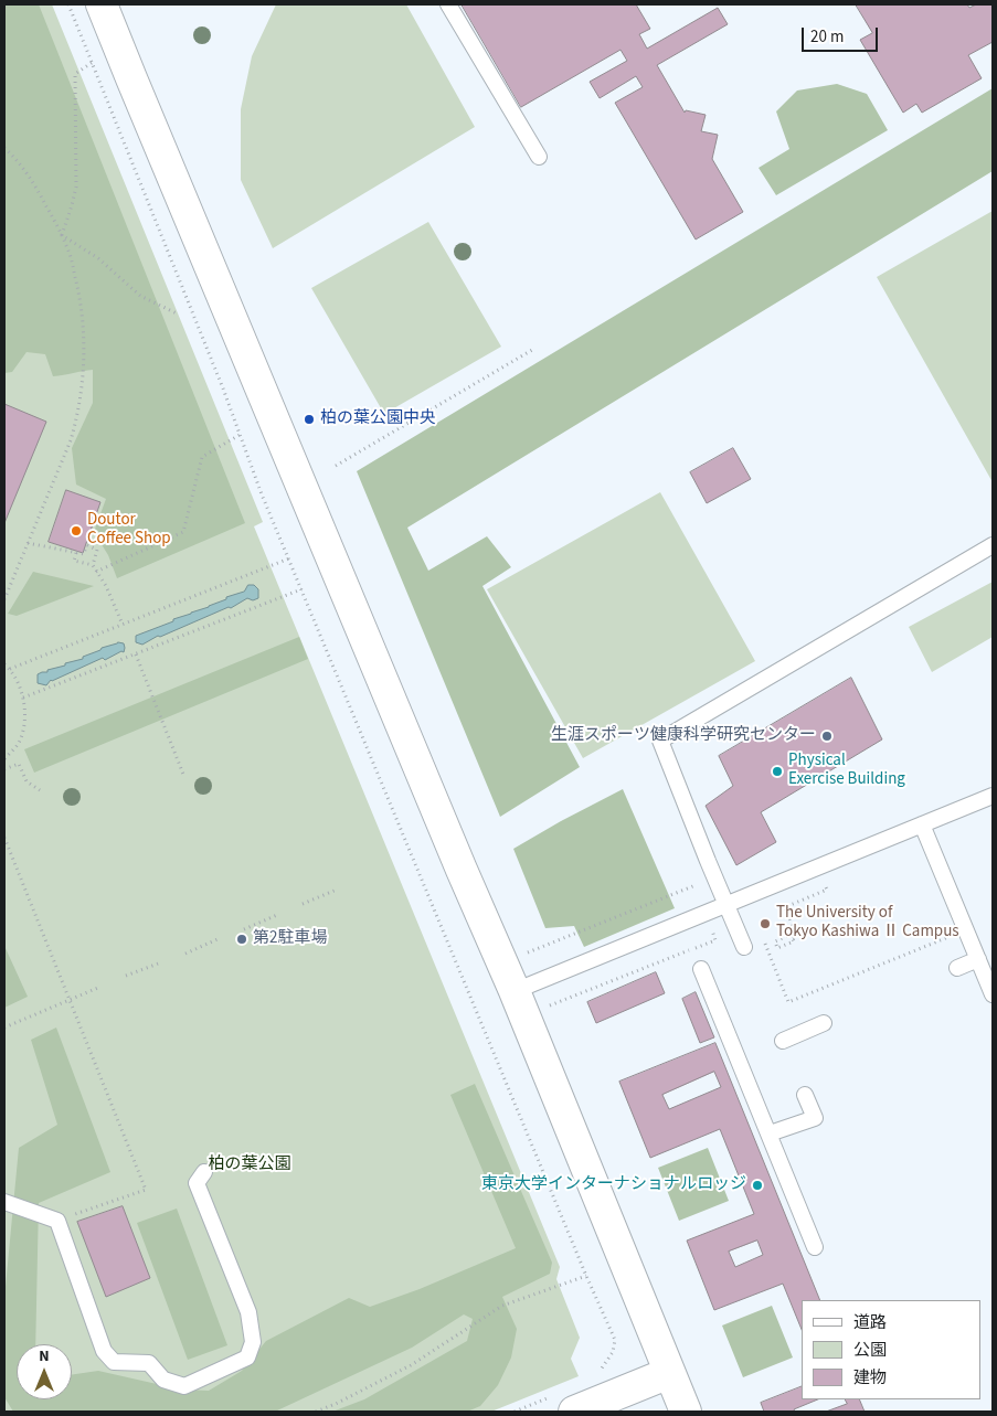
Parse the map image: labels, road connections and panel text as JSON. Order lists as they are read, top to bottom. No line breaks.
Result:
{"parks":["柏の葉公園"],"places":["柏の葉公園中央","Doutor Coffee Shop","生涯スポーツ健康科学研究センター","Physical Exercise Building","The University of Tokyo Kashiwa Ⅱ Campus","第2駐車場","東京大学インターナショナルロッジ"],"legend":["道路","公園","建物"],"scale_bar":"20 m","north":"top"}
